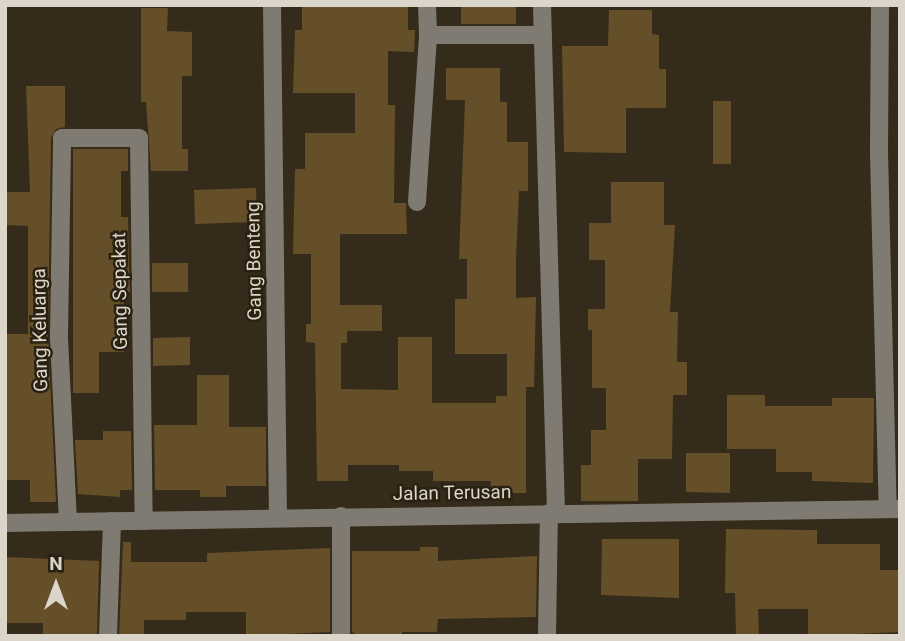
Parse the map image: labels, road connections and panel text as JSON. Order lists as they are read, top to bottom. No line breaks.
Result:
{"streets":{"street":["Gang Benteng","Gang Sepakat","Gang Keluarga","Jalan Terusan"]},"crossings":[["Gang Benteng","Jalan Terusan"],["Gang Sepakat","Gang Keluarga"],["Gang Sepakat","Jalan Terusan"],["Gang Keluarga","Jalan Terusan"]],"north":"top"}
